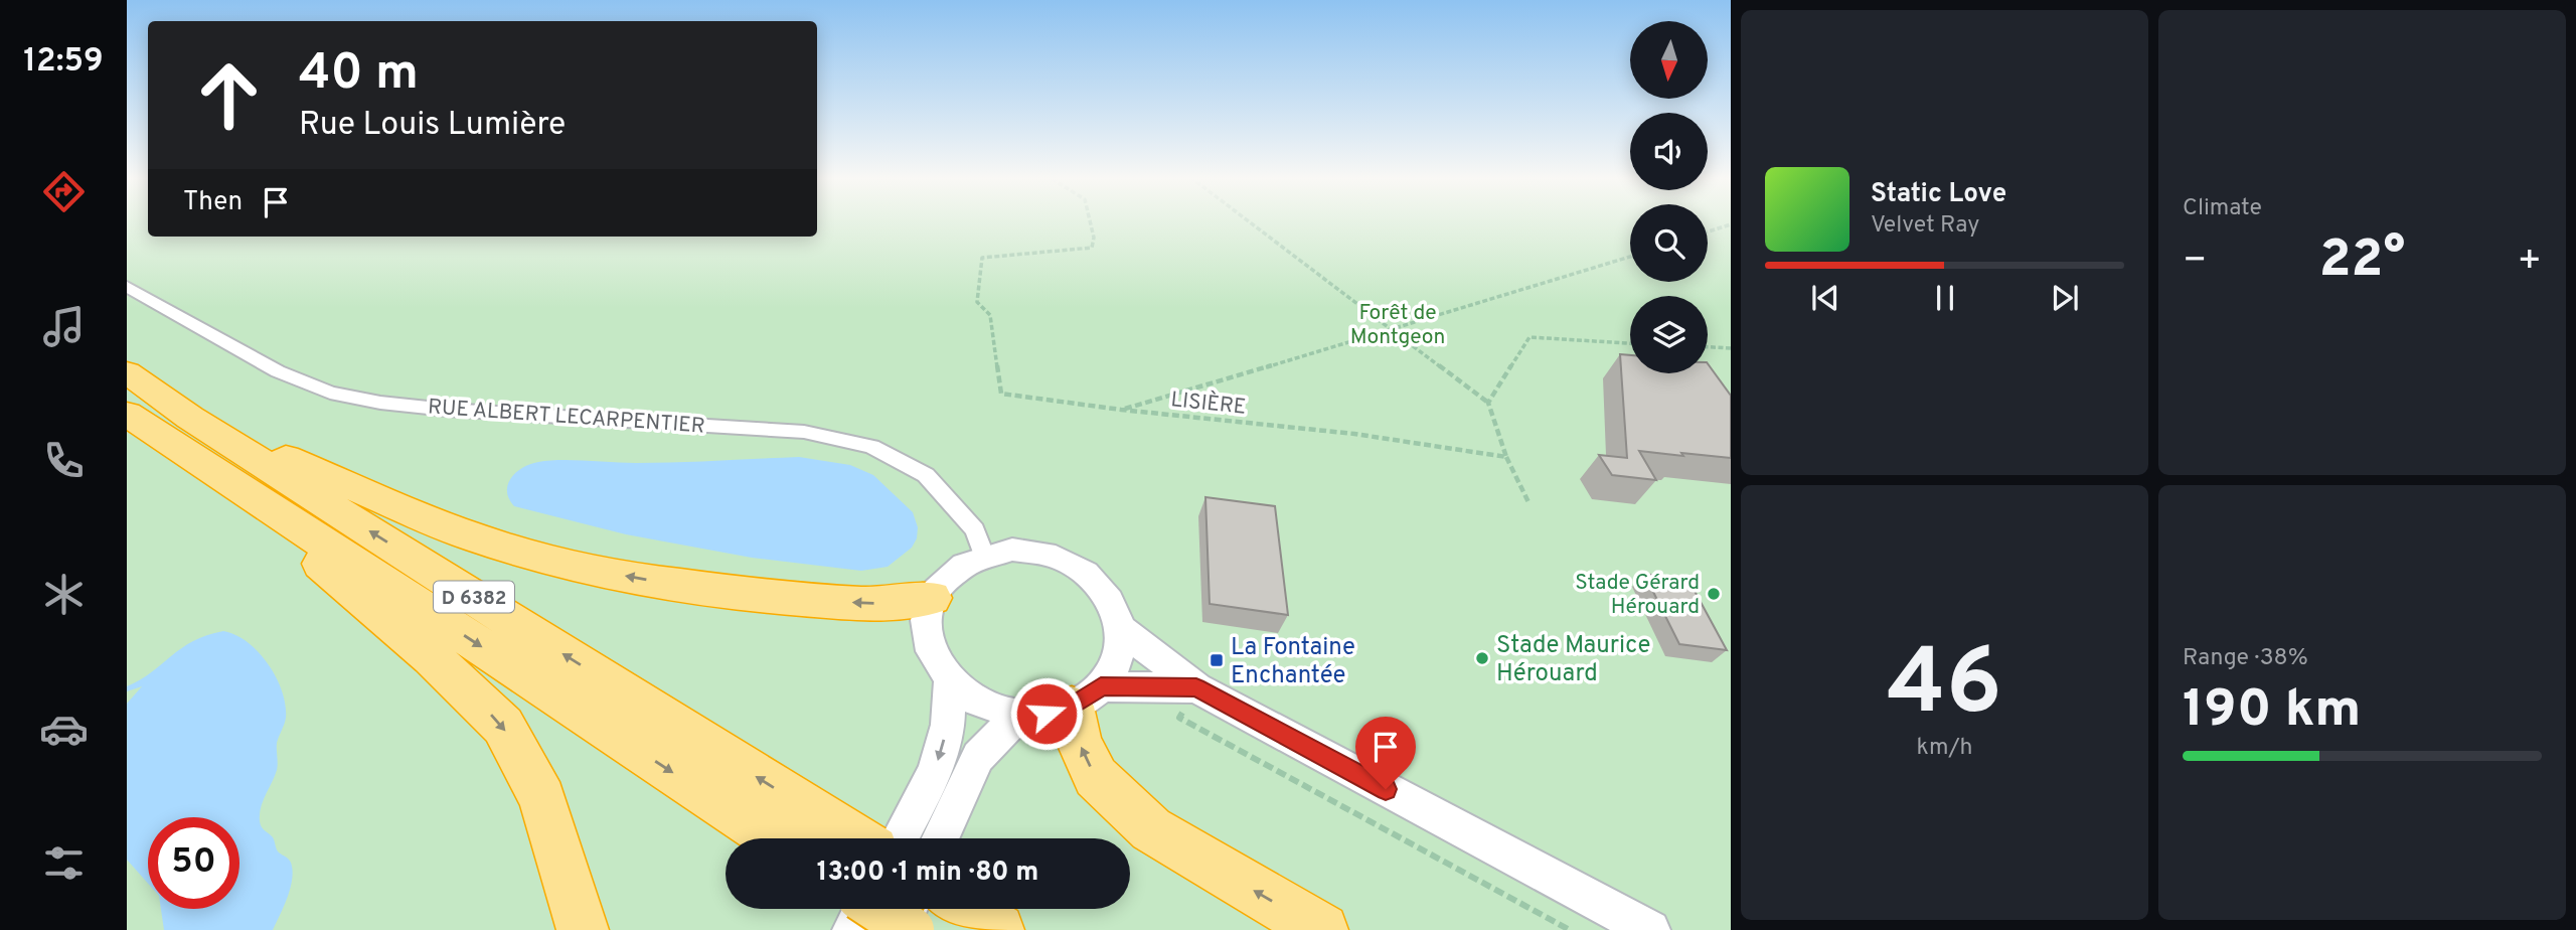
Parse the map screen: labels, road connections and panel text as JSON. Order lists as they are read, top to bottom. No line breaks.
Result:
{"streets":{"highway":["D 6382"],"street":["RUE ALBERT LECARPENTIER"],"path":["LISIÈRE"]},"parks":["Forêt de Montgeon"],"places":{"other":["Stade Gérard Hérouard","Stade Maurice Hérouard"],"transit":["La Fontaine Enchantée"]},"north":"bottom","page":{"tabs":"12:59","tile":["Climate",["46","km/h"],["Range · 38%","190 km"]],"turn":["40 m","Rue Louis Lumière"],"song":["Static Love","Velvet Ray"],"then":"Then","heat":["−","22°","+"],"limit":"50","trip":"13:00 · 1 min · 80 m"}}
